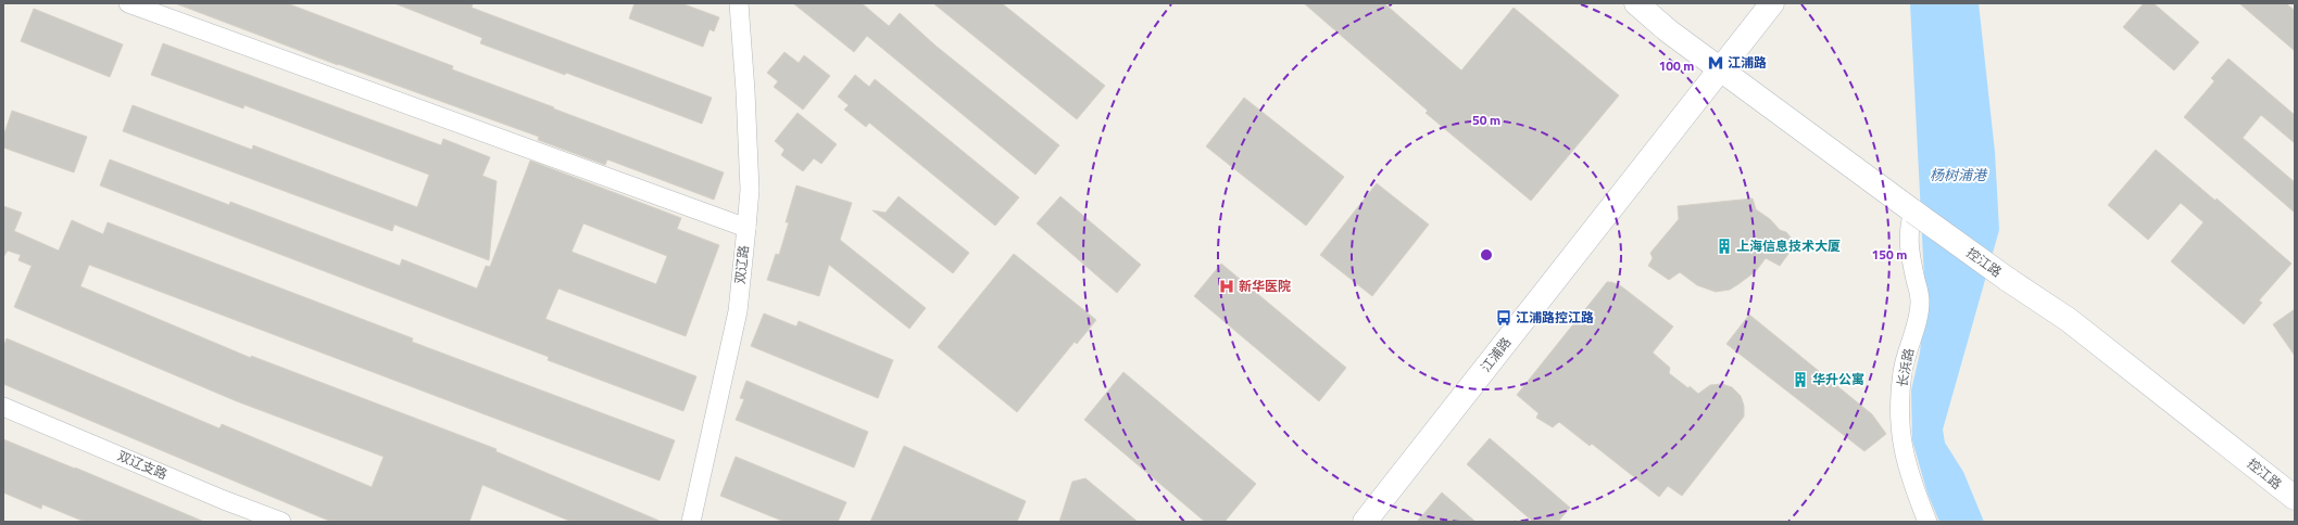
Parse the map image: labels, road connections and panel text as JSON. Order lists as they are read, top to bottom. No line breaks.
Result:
{"streets":{"main road":["控江路","江浦路"],"street":["双辽路","长浜路","双辽支路"]},"crossings":[["控江路","江浦路"],["控江路","长浜路"]],"water":["杨树浦港"],"places":{"metro station":["江浦路"],"building":["上海信息技术大厦","华升公寓"],"hospital":["新华医院"],"bus stop":["江浦路控江路"]},"rings":["100 m","50 m","150 m"]}
